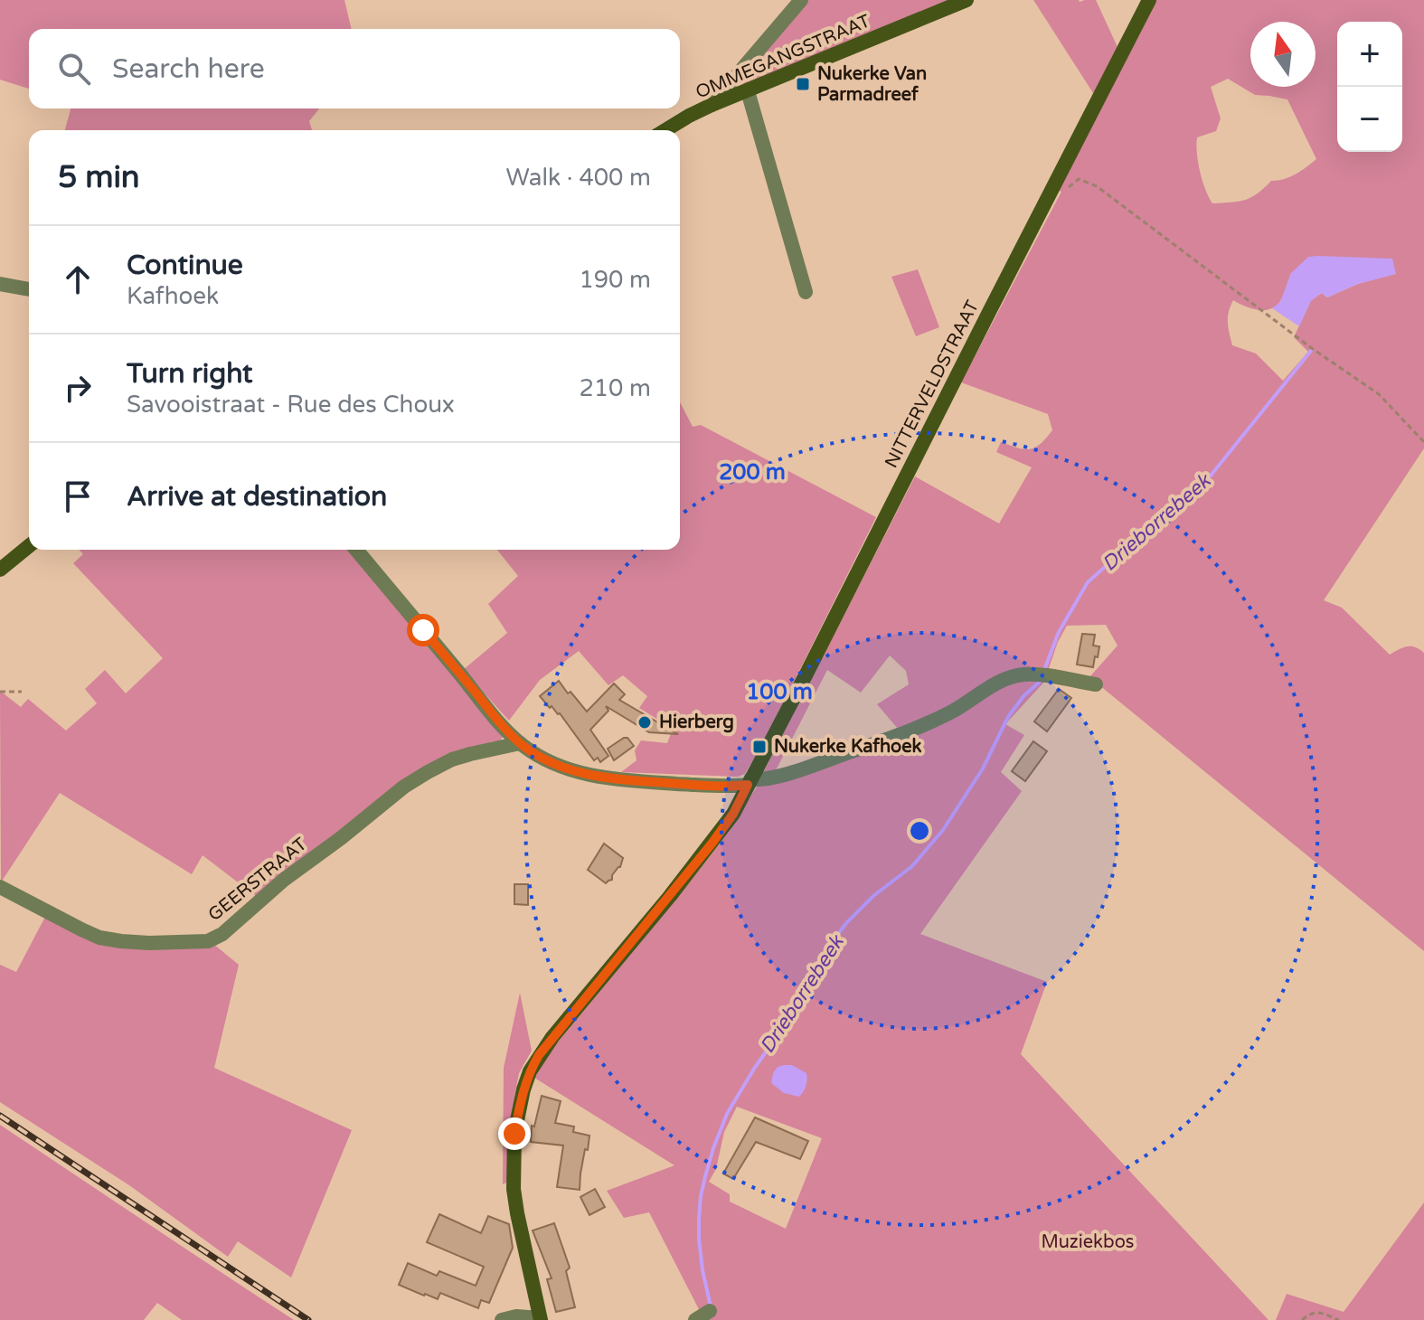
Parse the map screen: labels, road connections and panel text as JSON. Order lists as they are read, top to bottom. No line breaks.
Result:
{"streets":{"main road":["OMMEGANGSTRAAT","NITTERVELDSTRAAT"],"street":["GEERSTRAAT"]},"water":["Drieborrebeek"],"parks":["Muziekbos"],"places":{"transit":["Nukerke Van Parmadreef","Nukerke Kafhoek"],"other":["Hierberg"]},"north":"top","page":{"map_buttons":["+","−"],"search":"Search here","heading":["5 min","Walk · 400 m"],"list":[["Continue","Kafhoek","190 m"],["Turn right","Savooistraat - Rue des Choux","210 m"],"Arrive at destination"]},"rings":["200 m","100 m"]}
